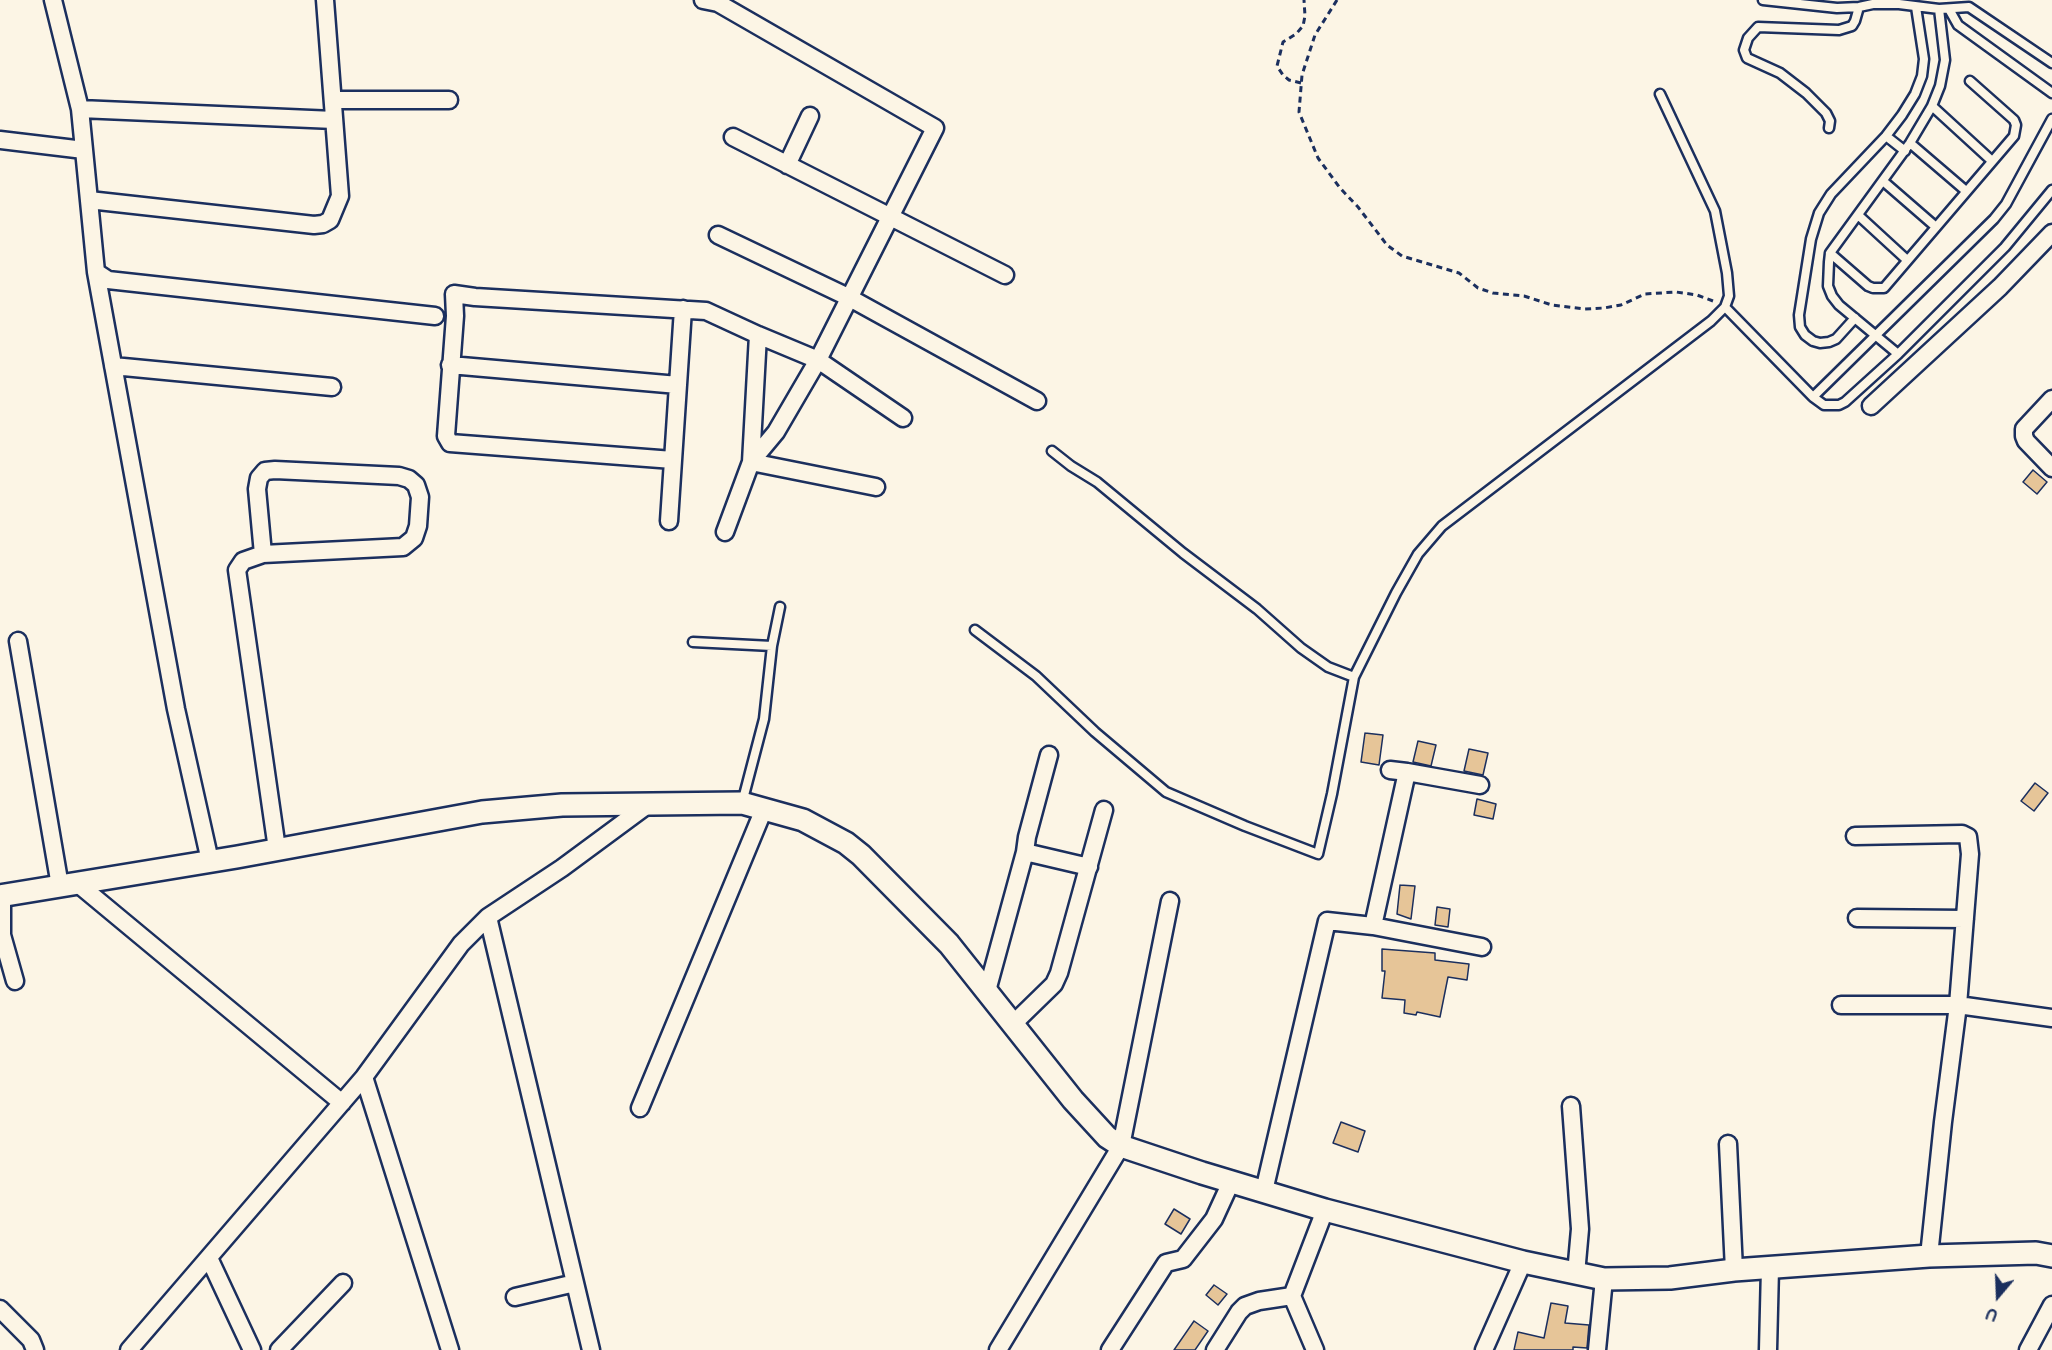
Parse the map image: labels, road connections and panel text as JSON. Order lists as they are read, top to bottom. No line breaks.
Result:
{"north":"bottom"}
